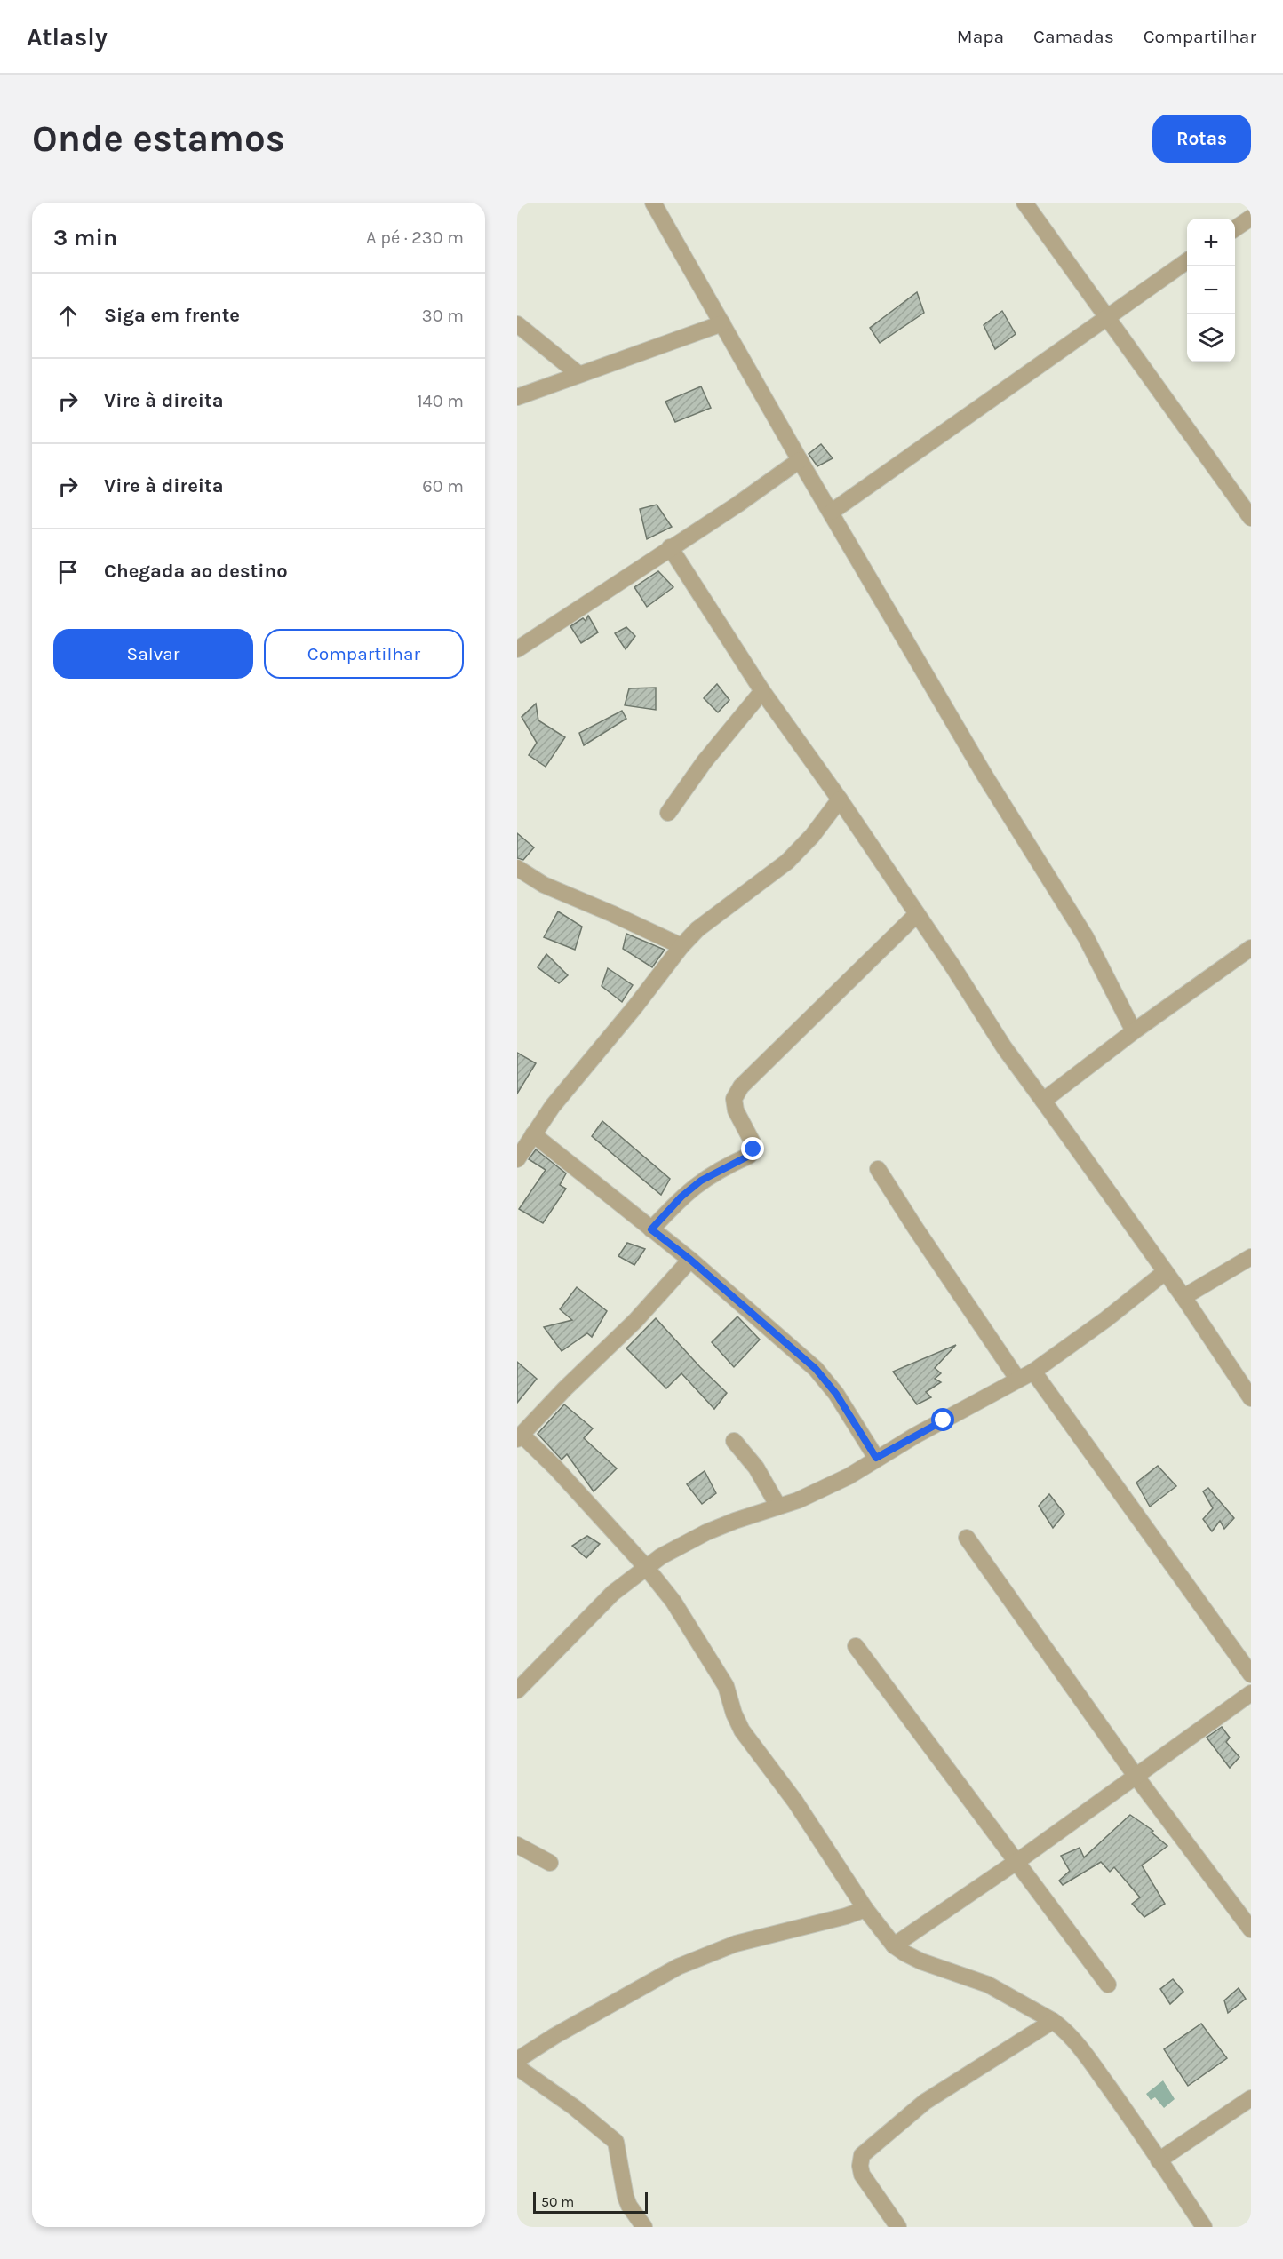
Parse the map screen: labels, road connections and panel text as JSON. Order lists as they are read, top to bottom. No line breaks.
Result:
{"scale_bar":"50 m","page":{"header":"Atlasly","nav":["Mapa","Camadas","Compartilhar"],"buttons":["Rotas",["Salvar","Compartilhar"]],"title":"Onde estamos","heading":["3 min","A pé · 230 m"],"map_buttons":["+","−"],"list":[["Siga em frente","30 m"],["Vire à direita","140 m"],["Vire à direita","60 m"],"Chegada ao destino"],"scale":"50 m"}}
